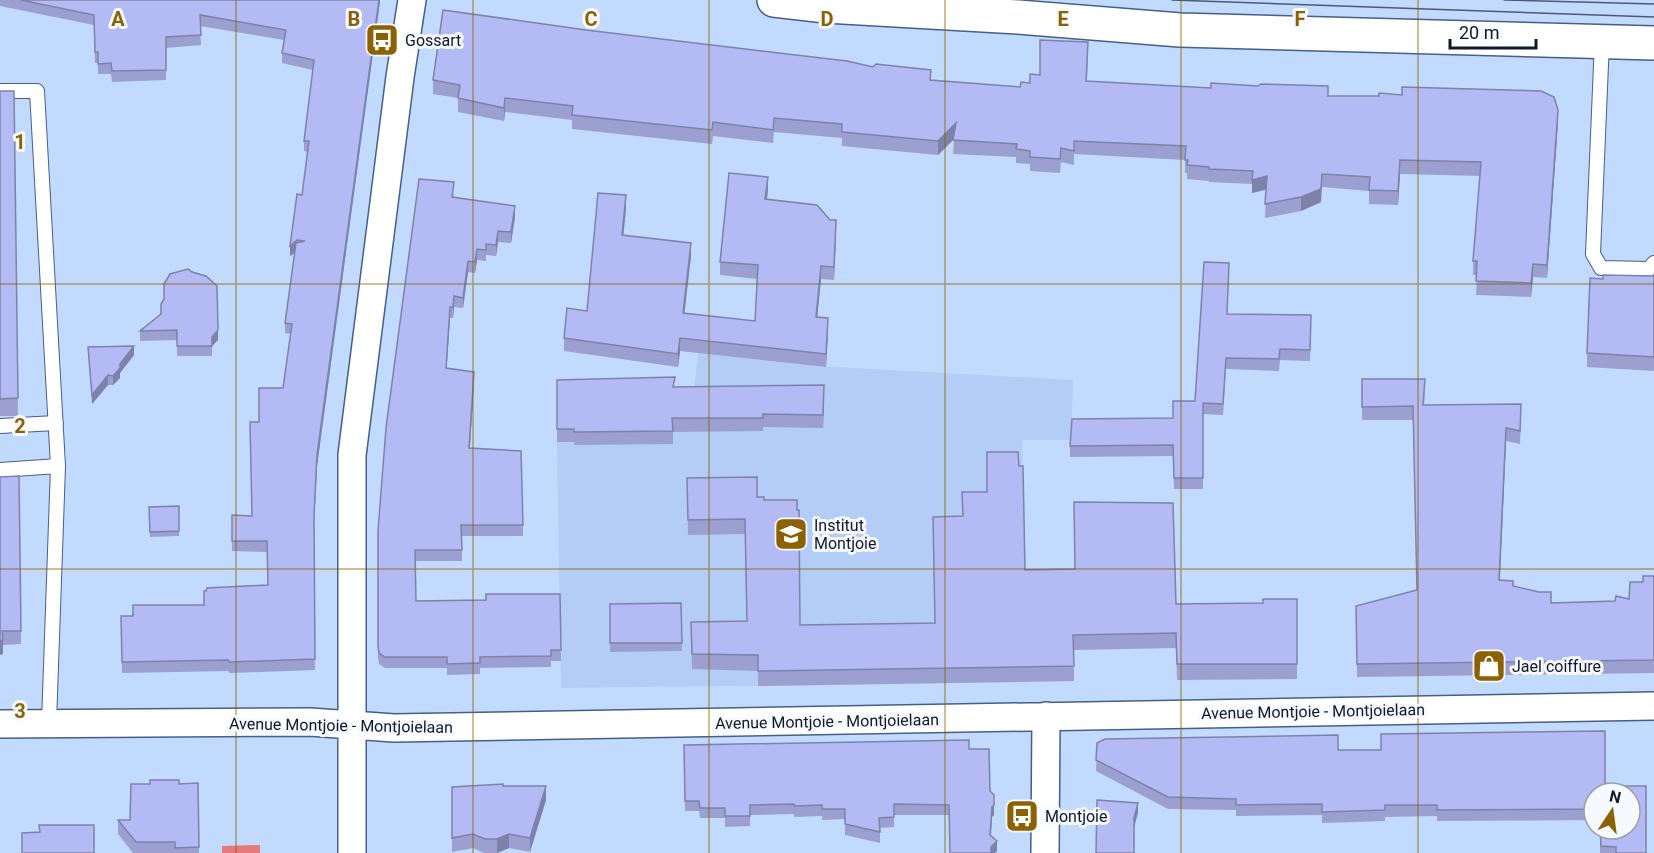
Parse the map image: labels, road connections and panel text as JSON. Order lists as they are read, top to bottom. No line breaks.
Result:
{"streets":{"street":["Avenue Montjoie - Montjoielaan"]},"places":{"bus stop":["Gossart","Montjoie"],"school or university":["Institut Montjoie"],"shop":["Jael coiffure"]},"scale_bar":"20 m","north":"top","grid":{"columns":["A","B","C","D","E","F"],"rows":["1","2","3"]}}
